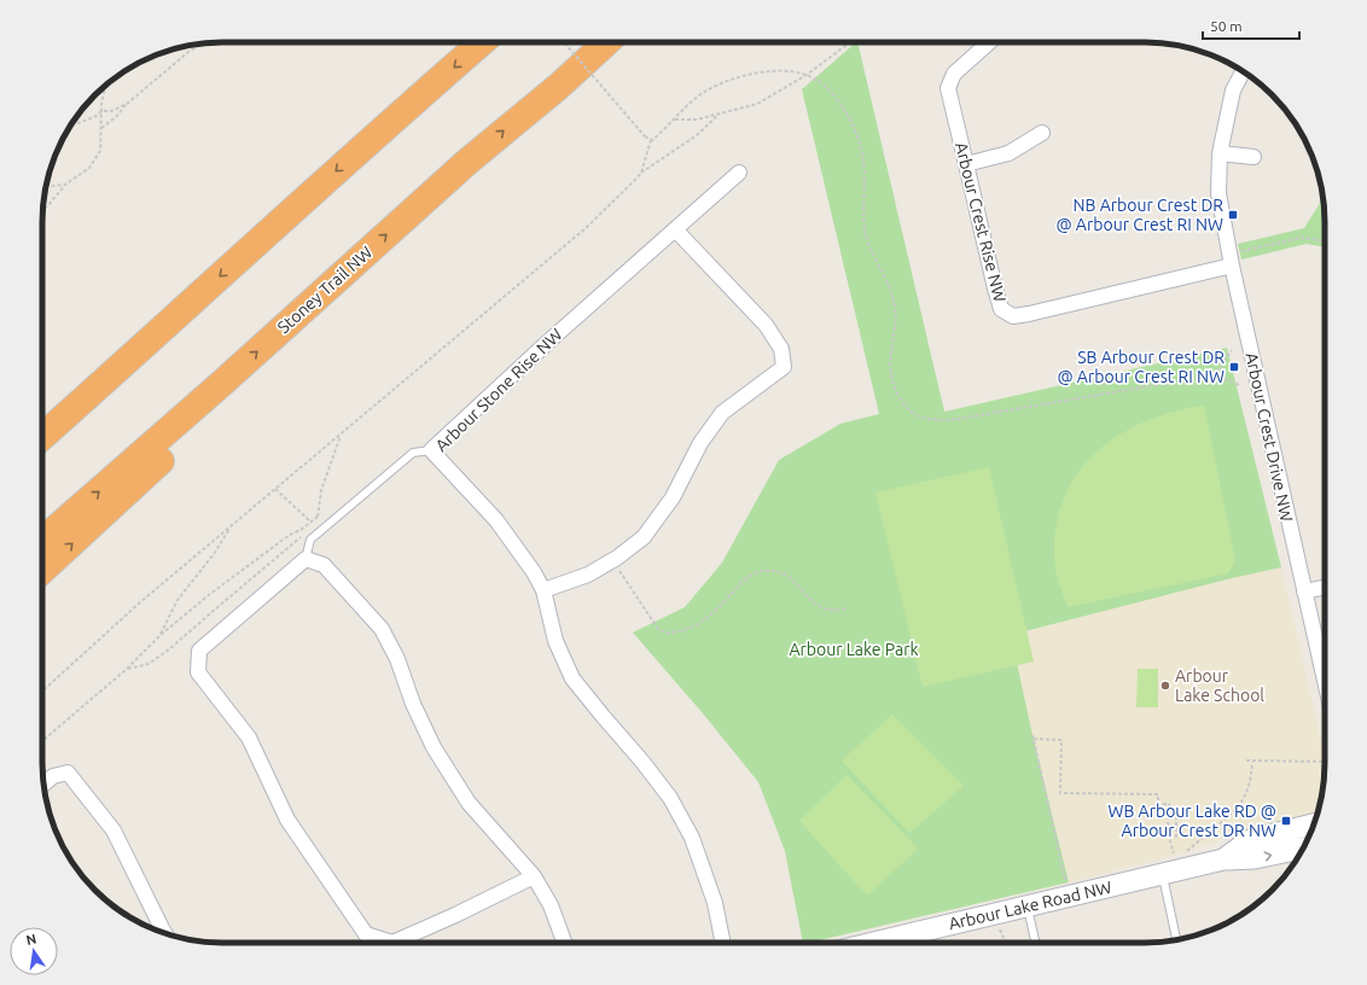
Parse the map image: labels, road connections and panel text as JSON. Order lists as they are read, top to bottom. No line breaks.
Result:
{"streets":{"highway":["Stoney Trail NW"],"street":["Arbour Crest Rise NW","Arbour Stone Rise NW","Arbour Crest Drive NW","Arbour Lake Road NW"]},"crossings":[["Arbour Crest Rise NW","Arbour Crest Drive NW"]],"parks":["Arbour Lake Park"],"places":{"transit":["NB Arbour Crest DR @ Arbour Crest RI NW","SB Arbour Crest DR @ Arbour Crest RI NW","WB Arbour Lake RD @ Arbour Crest DR NW"],"other":["Arbour Lake School"]},"scale_bar":"50 m","north":"top"}
